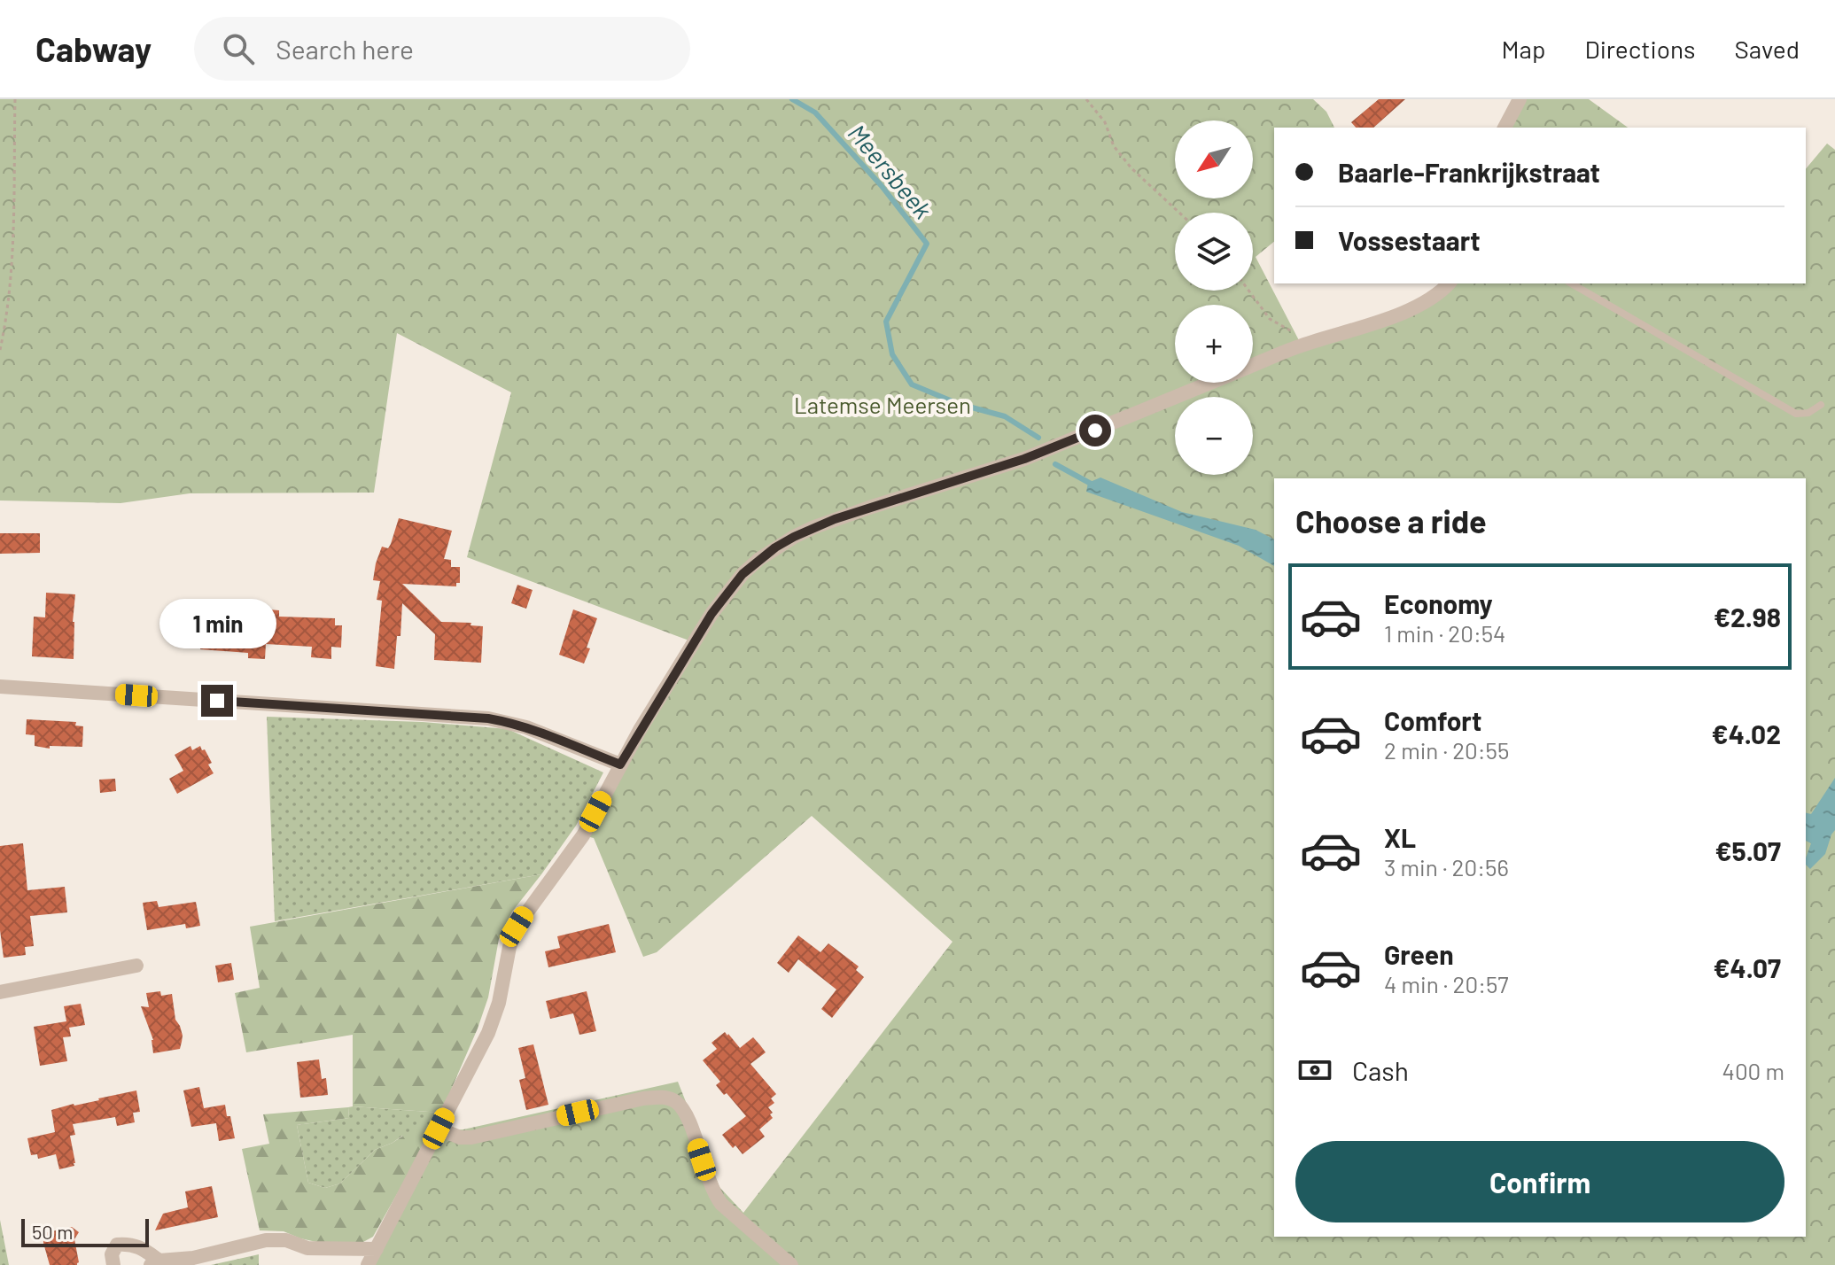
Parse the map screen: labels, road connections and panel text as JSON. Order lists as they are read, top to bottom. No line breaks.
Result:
{"water":["Meersbeek"],"parks":["Latemse Meersen"],"scale_bar":"50 m","north":"bottom left","page":{"header":"Cabway","search":"Search here","nav":["Map","Directions","Saved"],"map_buttons":["+","−"],"banner":["Baarle-Frankrijkstraat","Vossestaart"],"heading":"Choose a ride","list":[{"name":"Economy","note":"1 min · 20:54","value":"€2.98"},{"name":"Comfort","note":"2 min · 20:55","value":"€4.02"},{"name":"XL","note":"3 min · 20:56","value":"€5.07"},{"name":"Green","note":"4 min · 20:57","value":"€4.07"}],"bubble":"1 min","pay":["Cash","400 m"],"buttons":"Confirm","scale":"50 m"}}
